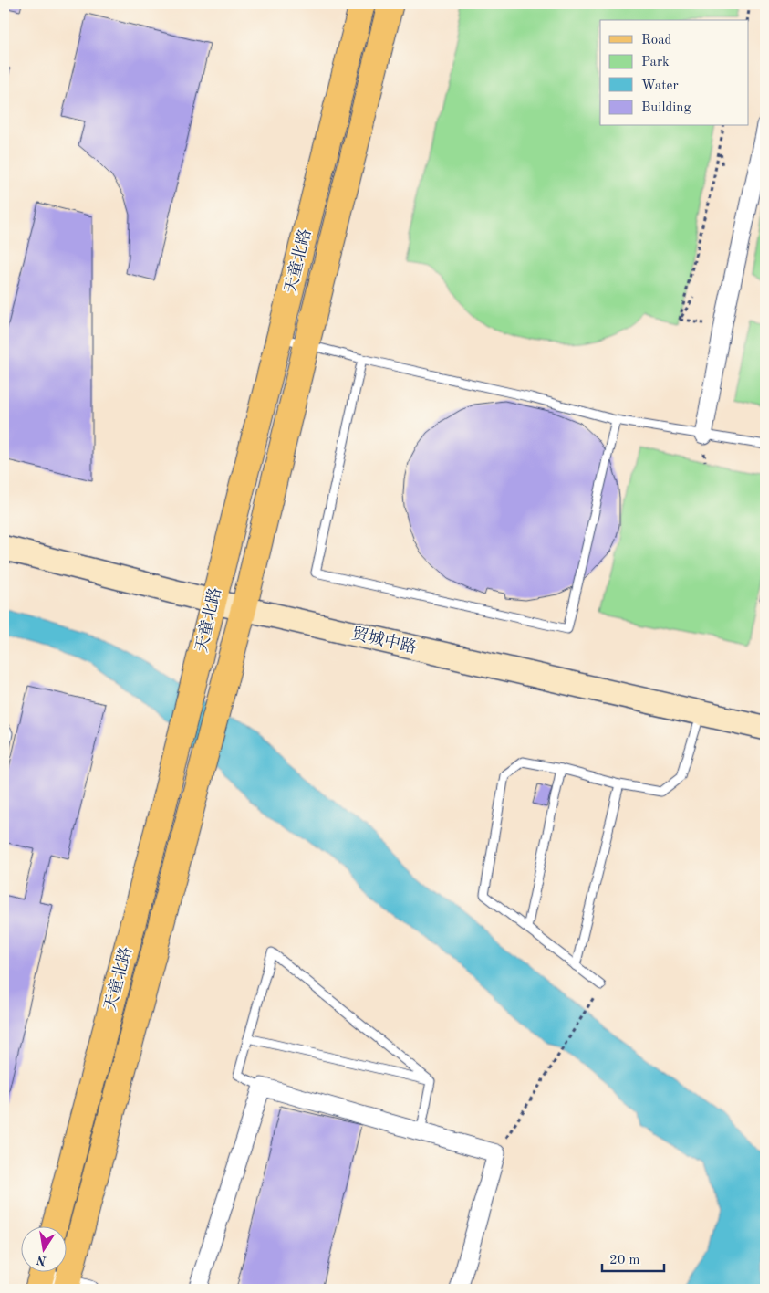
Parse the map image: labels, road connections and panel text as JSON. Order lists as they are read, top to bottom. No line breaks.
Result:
{"streets":{"main road":["天童北路","贸城中路"]},"crossings":[["天童北路","贸城中路"]],"legend":["Road","Park","Water","Building"],"scale_bar":"20 m","north":"bottom"}
